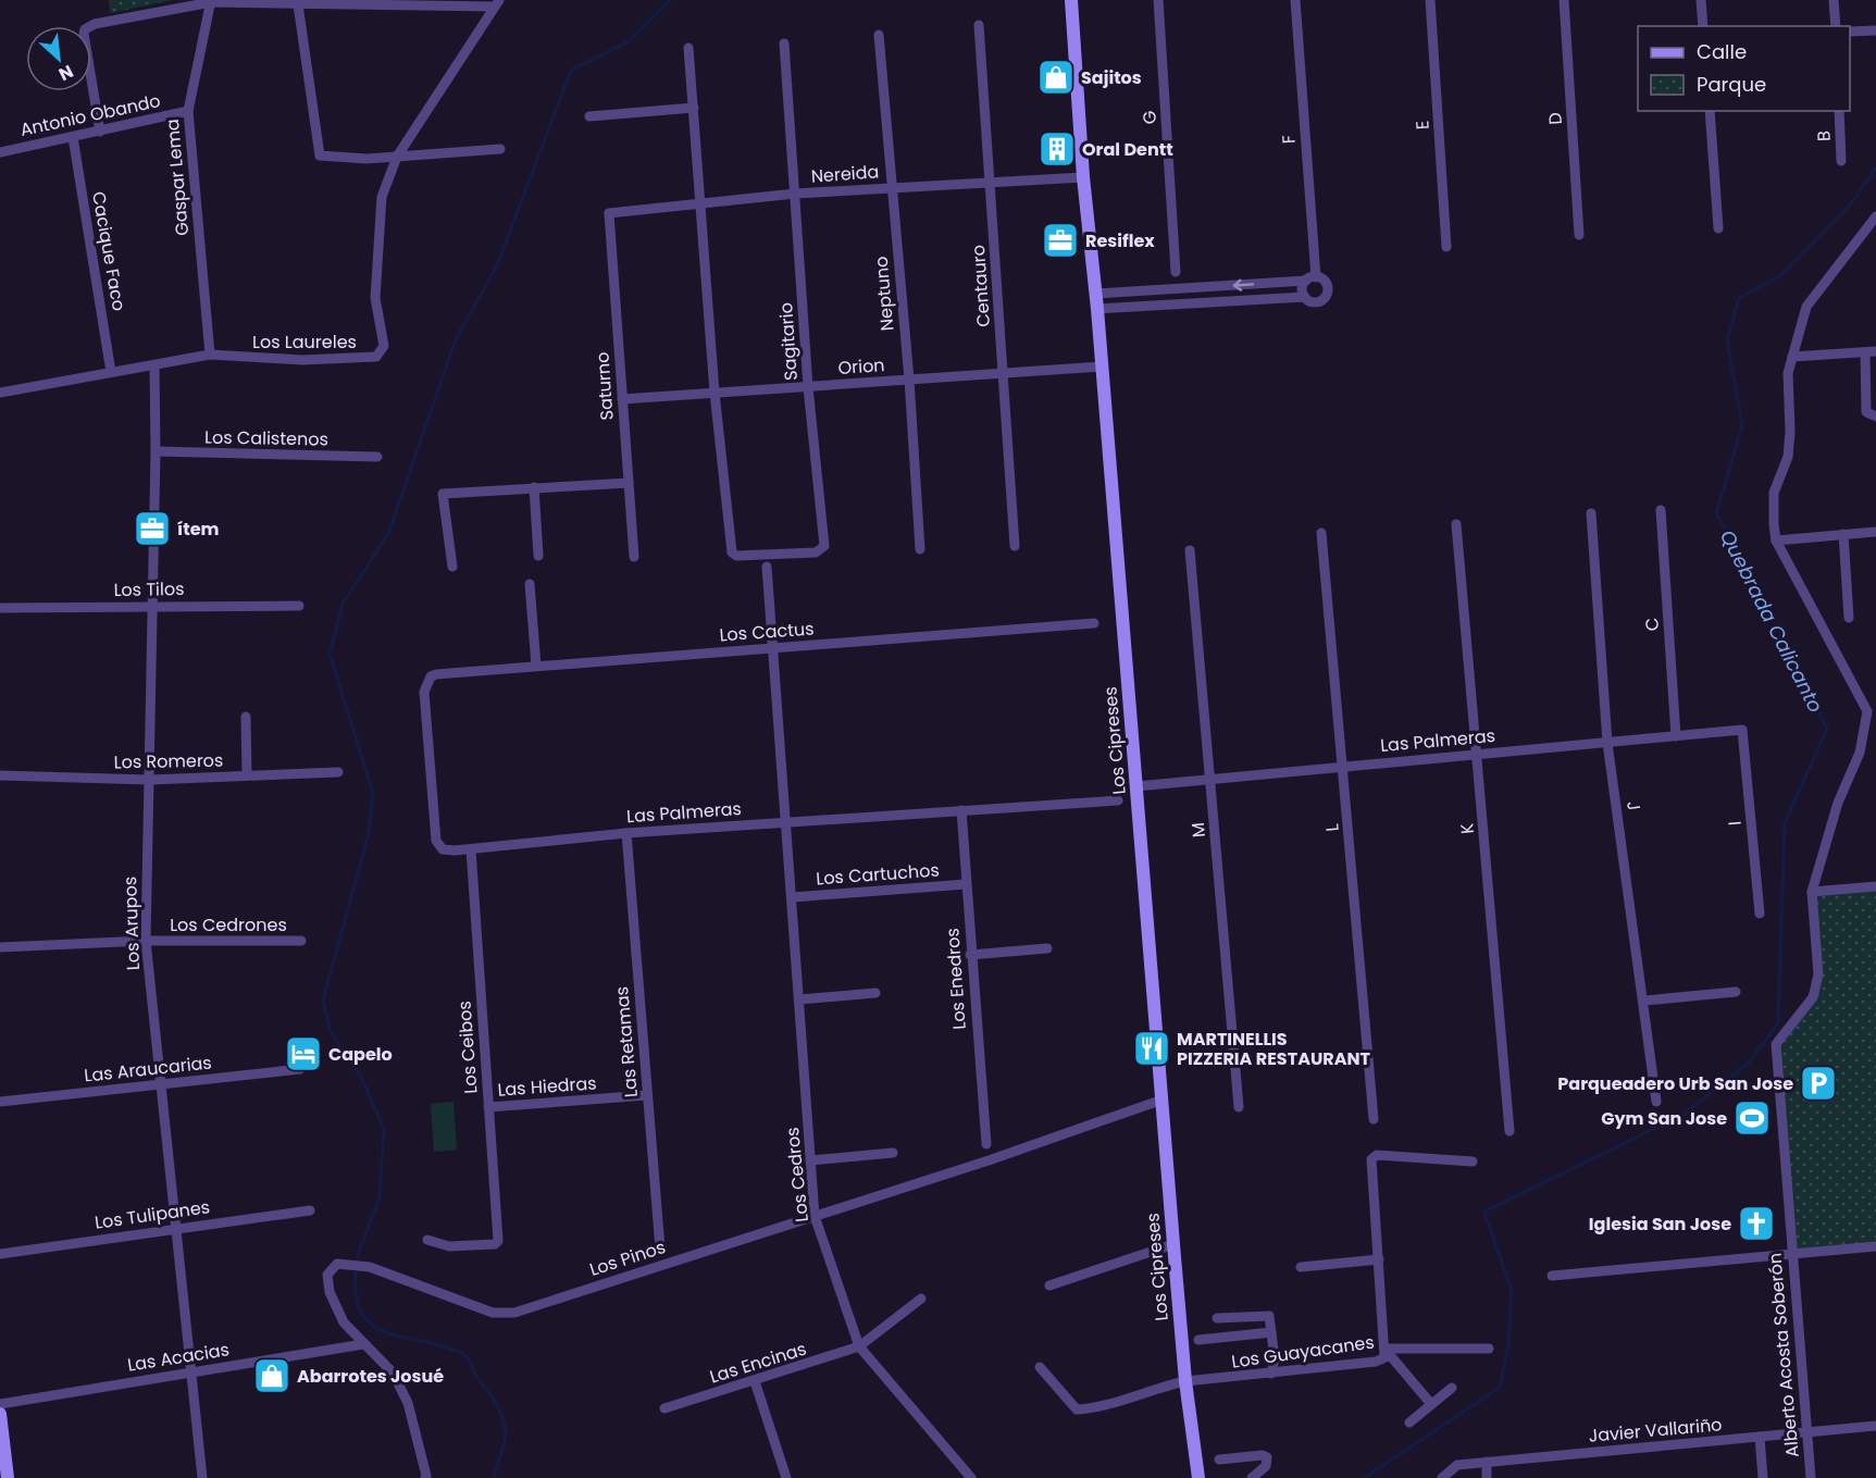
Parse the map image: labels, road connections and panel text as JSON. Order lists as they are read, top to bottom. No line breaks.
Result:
{"streets":{"street":["Antonio Obando","G","D","E","B","F","Nereida","Gaspar Lema","Cacique Faco","Centauro","Neptuno","Los Laureles","Sagitario","Orion","Saturno","Los Calistenos","Los Tilos","C","Los Cactus","Los Cipreses","Las Palmeras","Los Romeros","J","I","L","K","M","Los Cartuchos","Los Arupos","Los Cedrones","Los Enedros","Las Retamas","Los Ceibos","Las Araucarias","Las Hiedras","Los Cedros","Los Tulipanes","Los Pinos","Los Guayacanes","Alberto Acosta Soberón","Las Acacias","Las Encinas","Javier Vallariño"]},"crossings":[["Antonio Obando","Gaspar Lema"],["Antonio Obando","Cacique Faco"],["Nereida","Centauro"],["Nereida","Neptuno"],["Nereida","Sagitario"],["Nereida","Saturno"],["Nereida","Los Cipreses"],["Gaspar Lema","Los Laureles"],["Cacique Faco","Los Laureles"],["Centauro","Orion"],["Neptuno","Orion"],["Los Laureles","Los Arupos"],["Sagitario","Orion"],["Orion","Saturno"],["Orion","Los Cipreses"],["Los Calistenos","Los Arupos"],["Los Tilos","Los Arupos"],["C","Las Palmeras"],["Los Cactus","Las Palmeras"],["Los Cipreses","Las Palmeras"],["Los Cipreses","Los Pinos"],["Los Cipreses","Los Guayacanes"],["Las Palmeras","J"],["Las Palmeras","I"],["Las Palmeras","L"],["Las Palmeras","K"],["Las Palmeras","M"],["Las Palmeras","Los Enedros"],["Las Palmeras","Las Retamas"],["Las Palmeras","Los Ceibos"],["Las Palmeras","Los Cedros"],["Los Romeros","Los Arupos"],["Los Cartuchos","Los Enedros"],["Los Cartuchos","Los Cedros"],["Los Arupos","Los Cedrones"],["Los Arupos","Las Araucarias"],["Los Arupos","Los Tulipanes"],["Los Arupos","Las Acacias"],["Las Retamas","Las Hiedras"],["Los Ceibos","Las Hiedras"],["Los Cedros","Los Pinos"],["Los Cedros","Las Encinas"],["Los Pinos","Las Acacias"],["Alberto Acosta Soberón","Javier Vallariño"]],"water":["Quebrada Calicanto"],"places":{"shop":["Sajitos","Abarrotes Josué"],"building":["Oral Dentt"],"office":["Resiflex","ítem"],"restaurant":["MARTINELLIS PIZZERIA RESTAURANT"],"hotel":["Capelo"],"parking":["Parqueadero Urb San Jose"],"sports":["Gym San Jose"],"church":["Iglesia San Jose"]},"legend":["Calle","Parque"],"north":"bottom right"}
